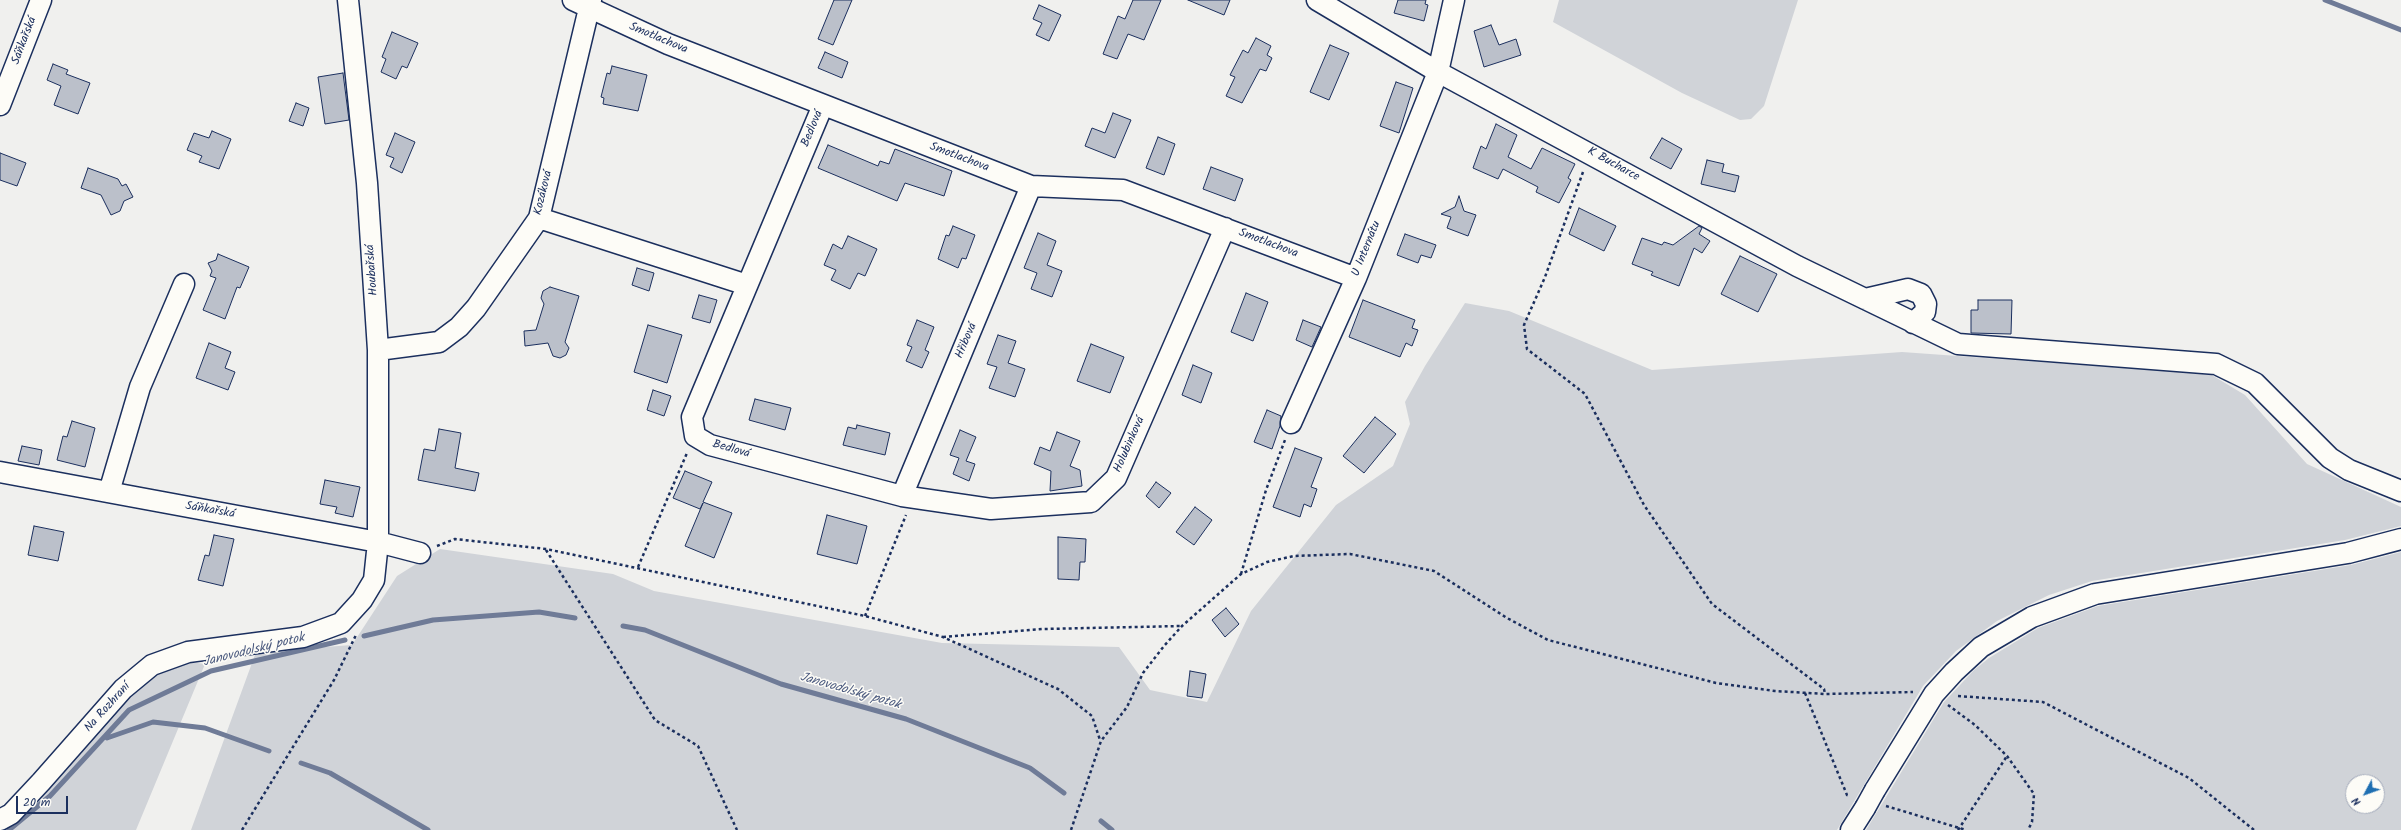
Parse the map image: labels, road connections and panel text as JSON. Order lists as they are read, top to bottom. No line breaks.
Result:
{"streets":{"street":["Smotlachova","Sáňkařská","Bedlová","K Bucharce","Kozáková","U Internátu","Houbařská","Hřibová","Holubinková","Na Rozhraní"]},"crossings":[["Smotlachova","Bedlová"],["Smotlachova","Kozáková"],["Smotlachova","U Internátu"],["Smotlachova","Hřibová"],["Smotlachova","Holubinková"],["Sáňkařská","Houbařská"],["Sáňkařská","Na Rozhraní"],["Bedlová","Hřibová"],["Bedlová","Holubinková"],["K Bucharce","U Internátu"],["Kozáková","Houbařská"],["Houbařská","Na Rozhraní"],["Hřibová","Holubinková"]],"water":["Janovodolský potok"],"scale_bar":"20 m","north":"bottom left"}
